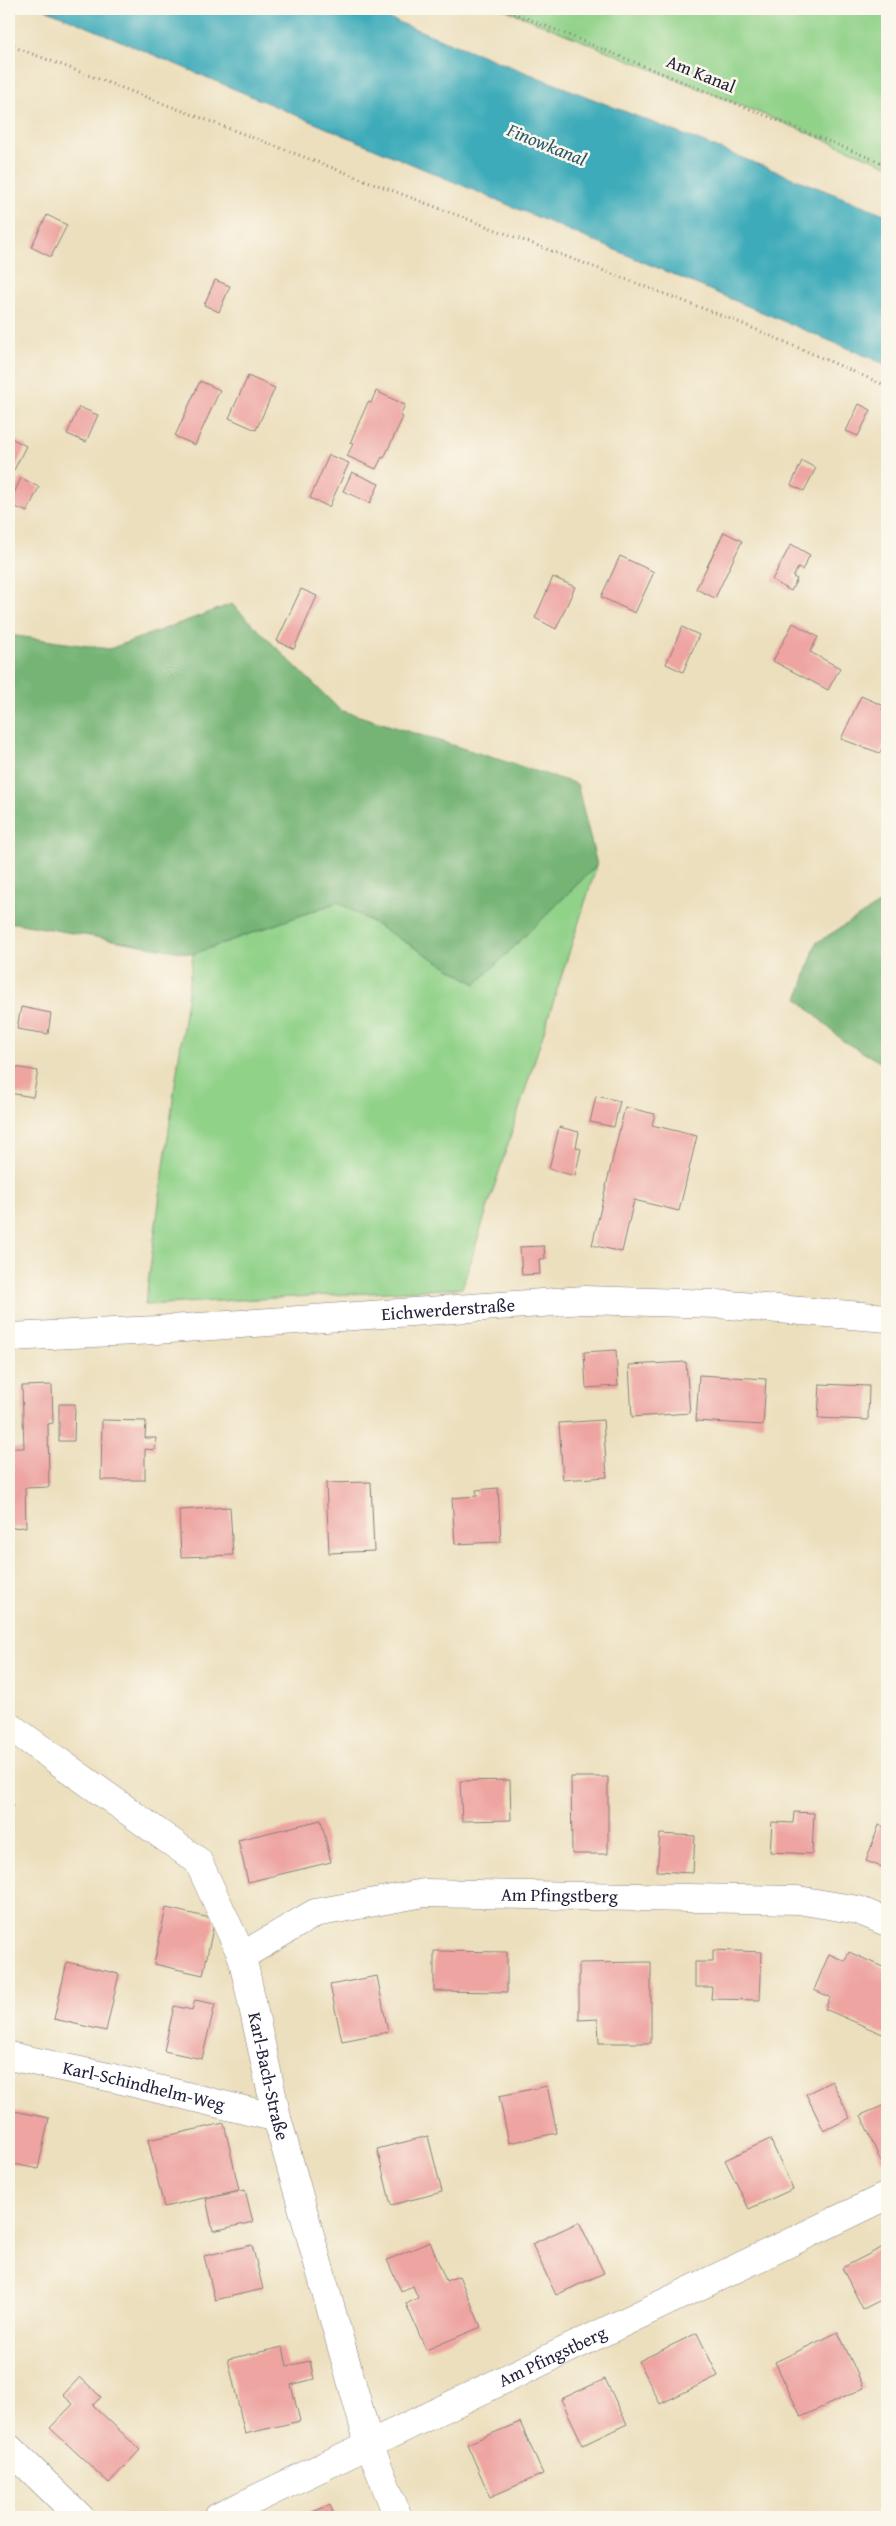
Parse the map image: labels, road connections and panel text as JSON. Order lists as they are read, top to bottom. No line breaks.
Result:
{"streets":{"street":["Eichwerderstraße","Am Pfingstberg","Karl-Bach-Straße","Karl-Schindhelm-Weg"],"path":["Am Kanal"]},"crossings":[["Am Pfingstberg","Karl-Bach-Straße"],["Karl-Bach-Straße","Karl-Schindhelm-Weg"]],"water":["Finowkanal"]}
